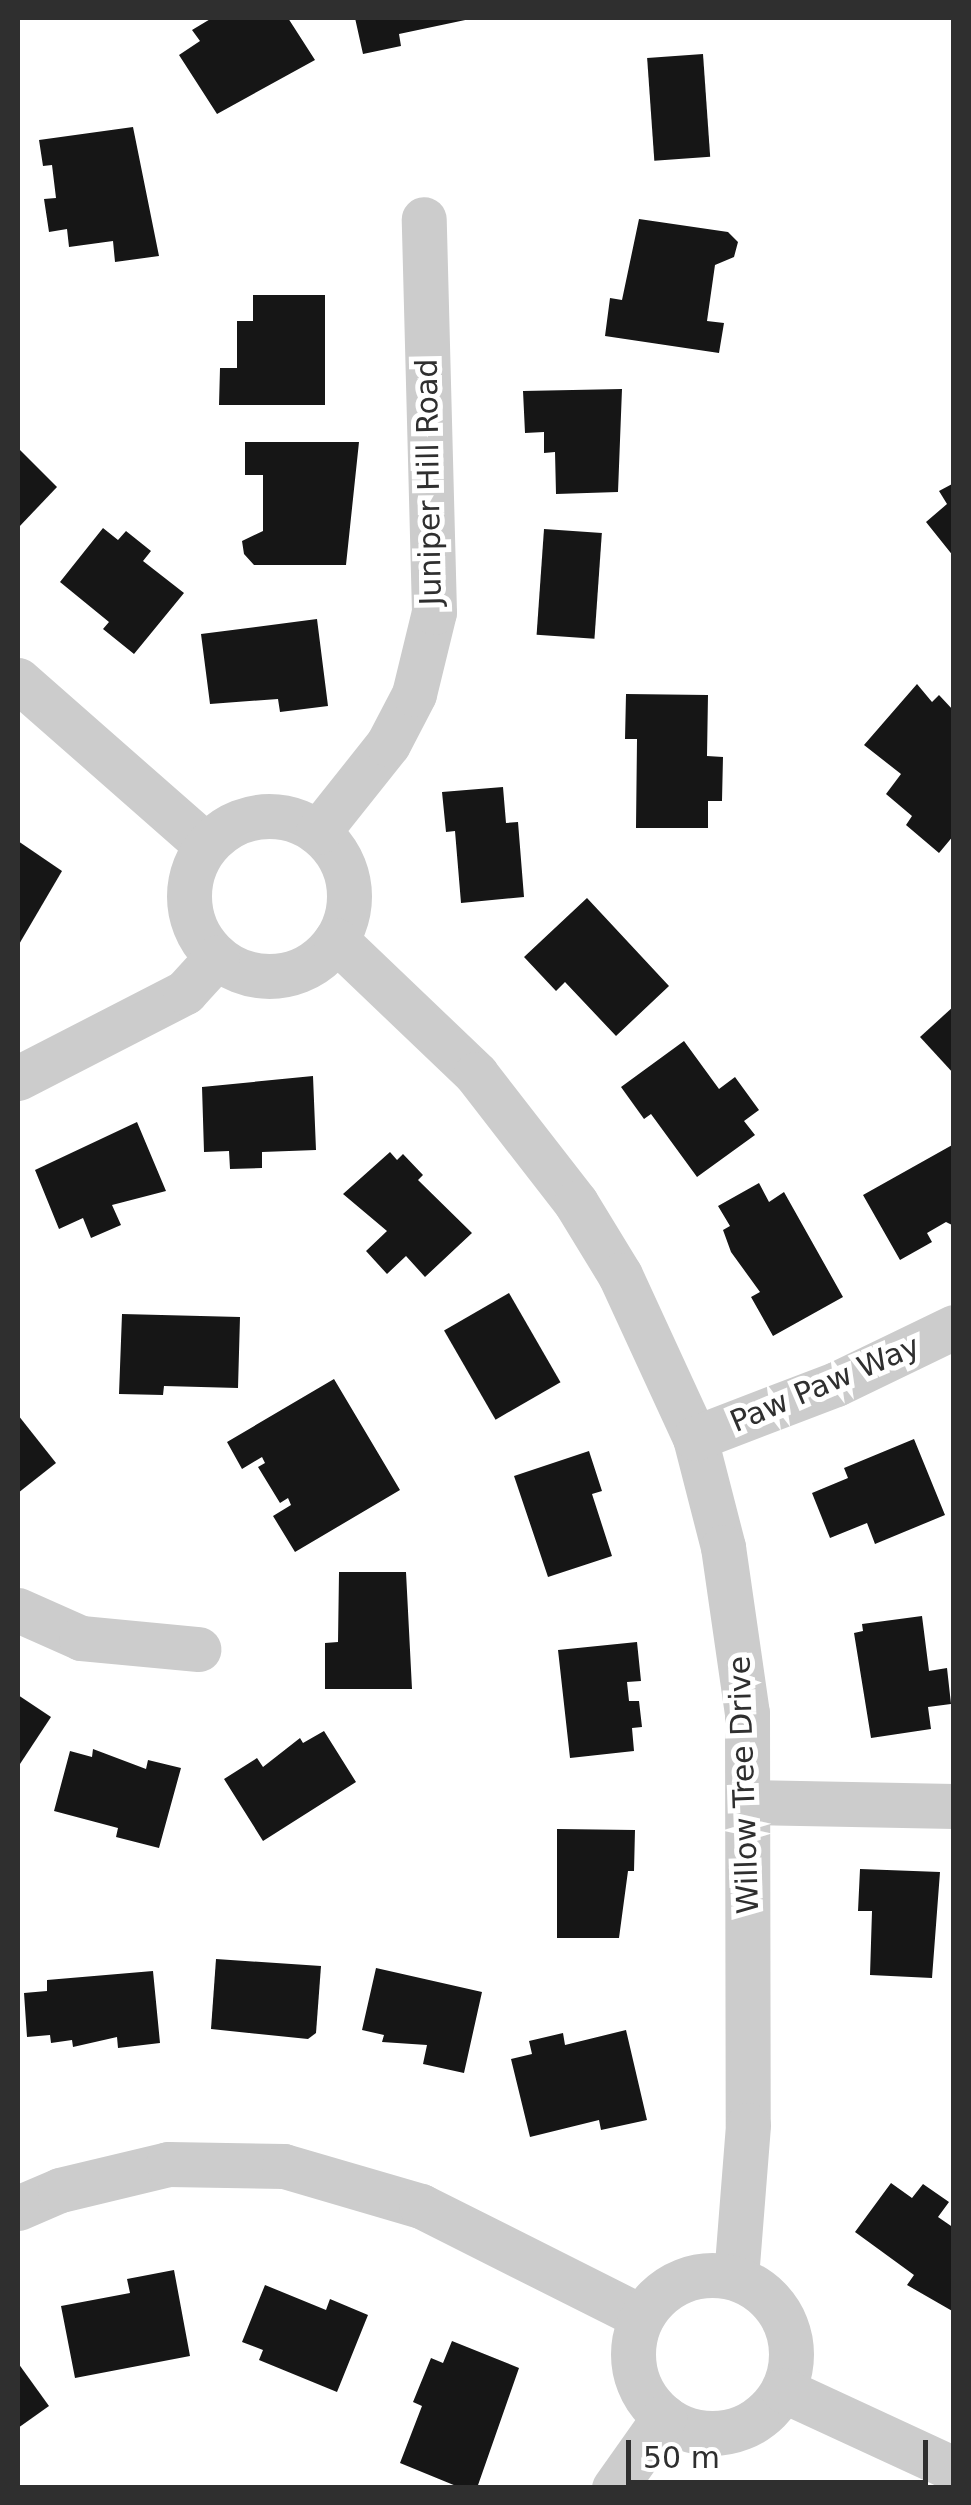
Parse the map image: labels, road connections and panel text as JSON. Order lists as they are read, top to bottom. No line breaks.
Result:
{"streets":{"street":["Juniper Hill Road","Paw Paw Way","Willow Tree Drive"]},"crossings":[["Juniper Hill Road","Willow Tree Drive"],["Paw Paw Way","Willow Tree Drive"]],"scale_bar":"50 m"}
